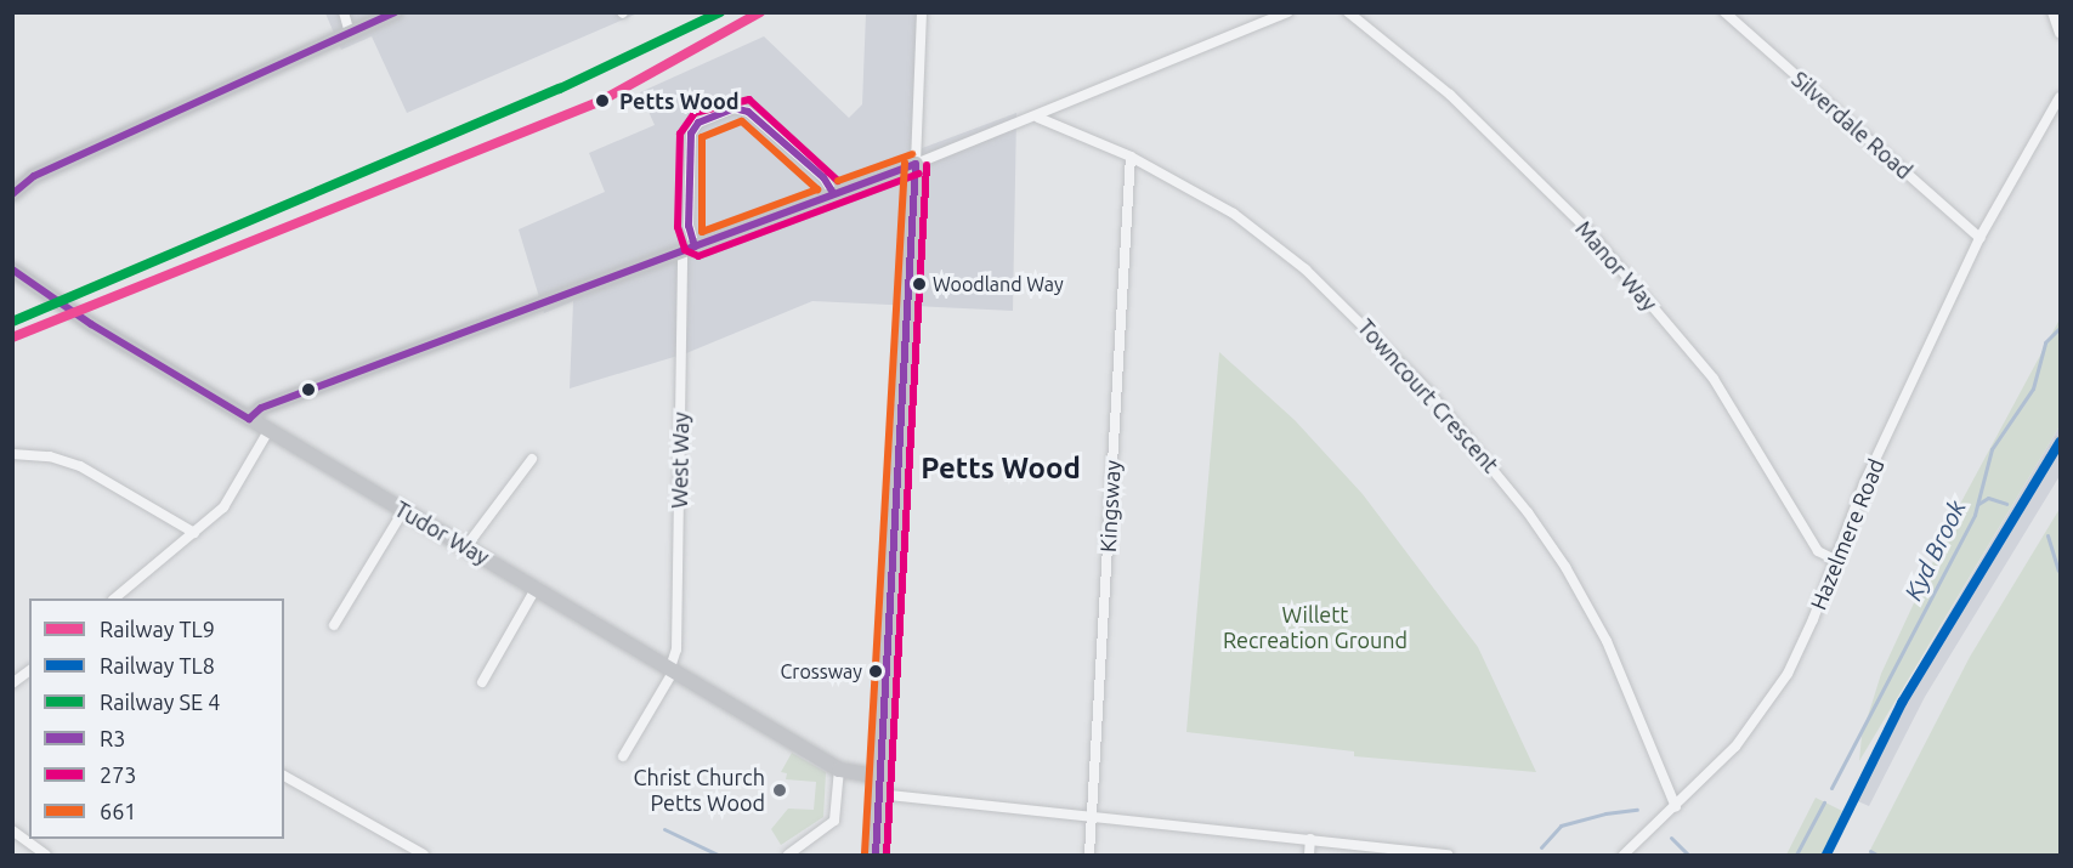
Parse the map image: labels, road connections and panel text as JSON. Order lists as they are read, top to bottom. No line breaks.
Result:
{"streets":{"street":["Silverdale Road","Manor Way","Towncourt Crescent","West Way","Kingsway","Tudor Way","Hazelmere Road"]},"crossings":[["Silverdale Road","Hazelmere Road"],["Manor Way","Hazelmere Road"],["Towncourt Crescent","Kingsway"],["Towncourt Crescent","Hazelmere Road"],["West Way","Tudor Way"]],"districts":["Petts Wood"],"water":["Kyd Brook"],"parks":["Willett Recreation Ground"],"places":["Petts Wood","Woodland Way","Crossway","Christ Church Petts Wood"],"lines":["rail line TL9","transit line R3","transit line 273","transit line 661","rail line TL8"],"legend":["Railway TL9","Railway TL8","Railway SE 4","R3","273","661"]}
